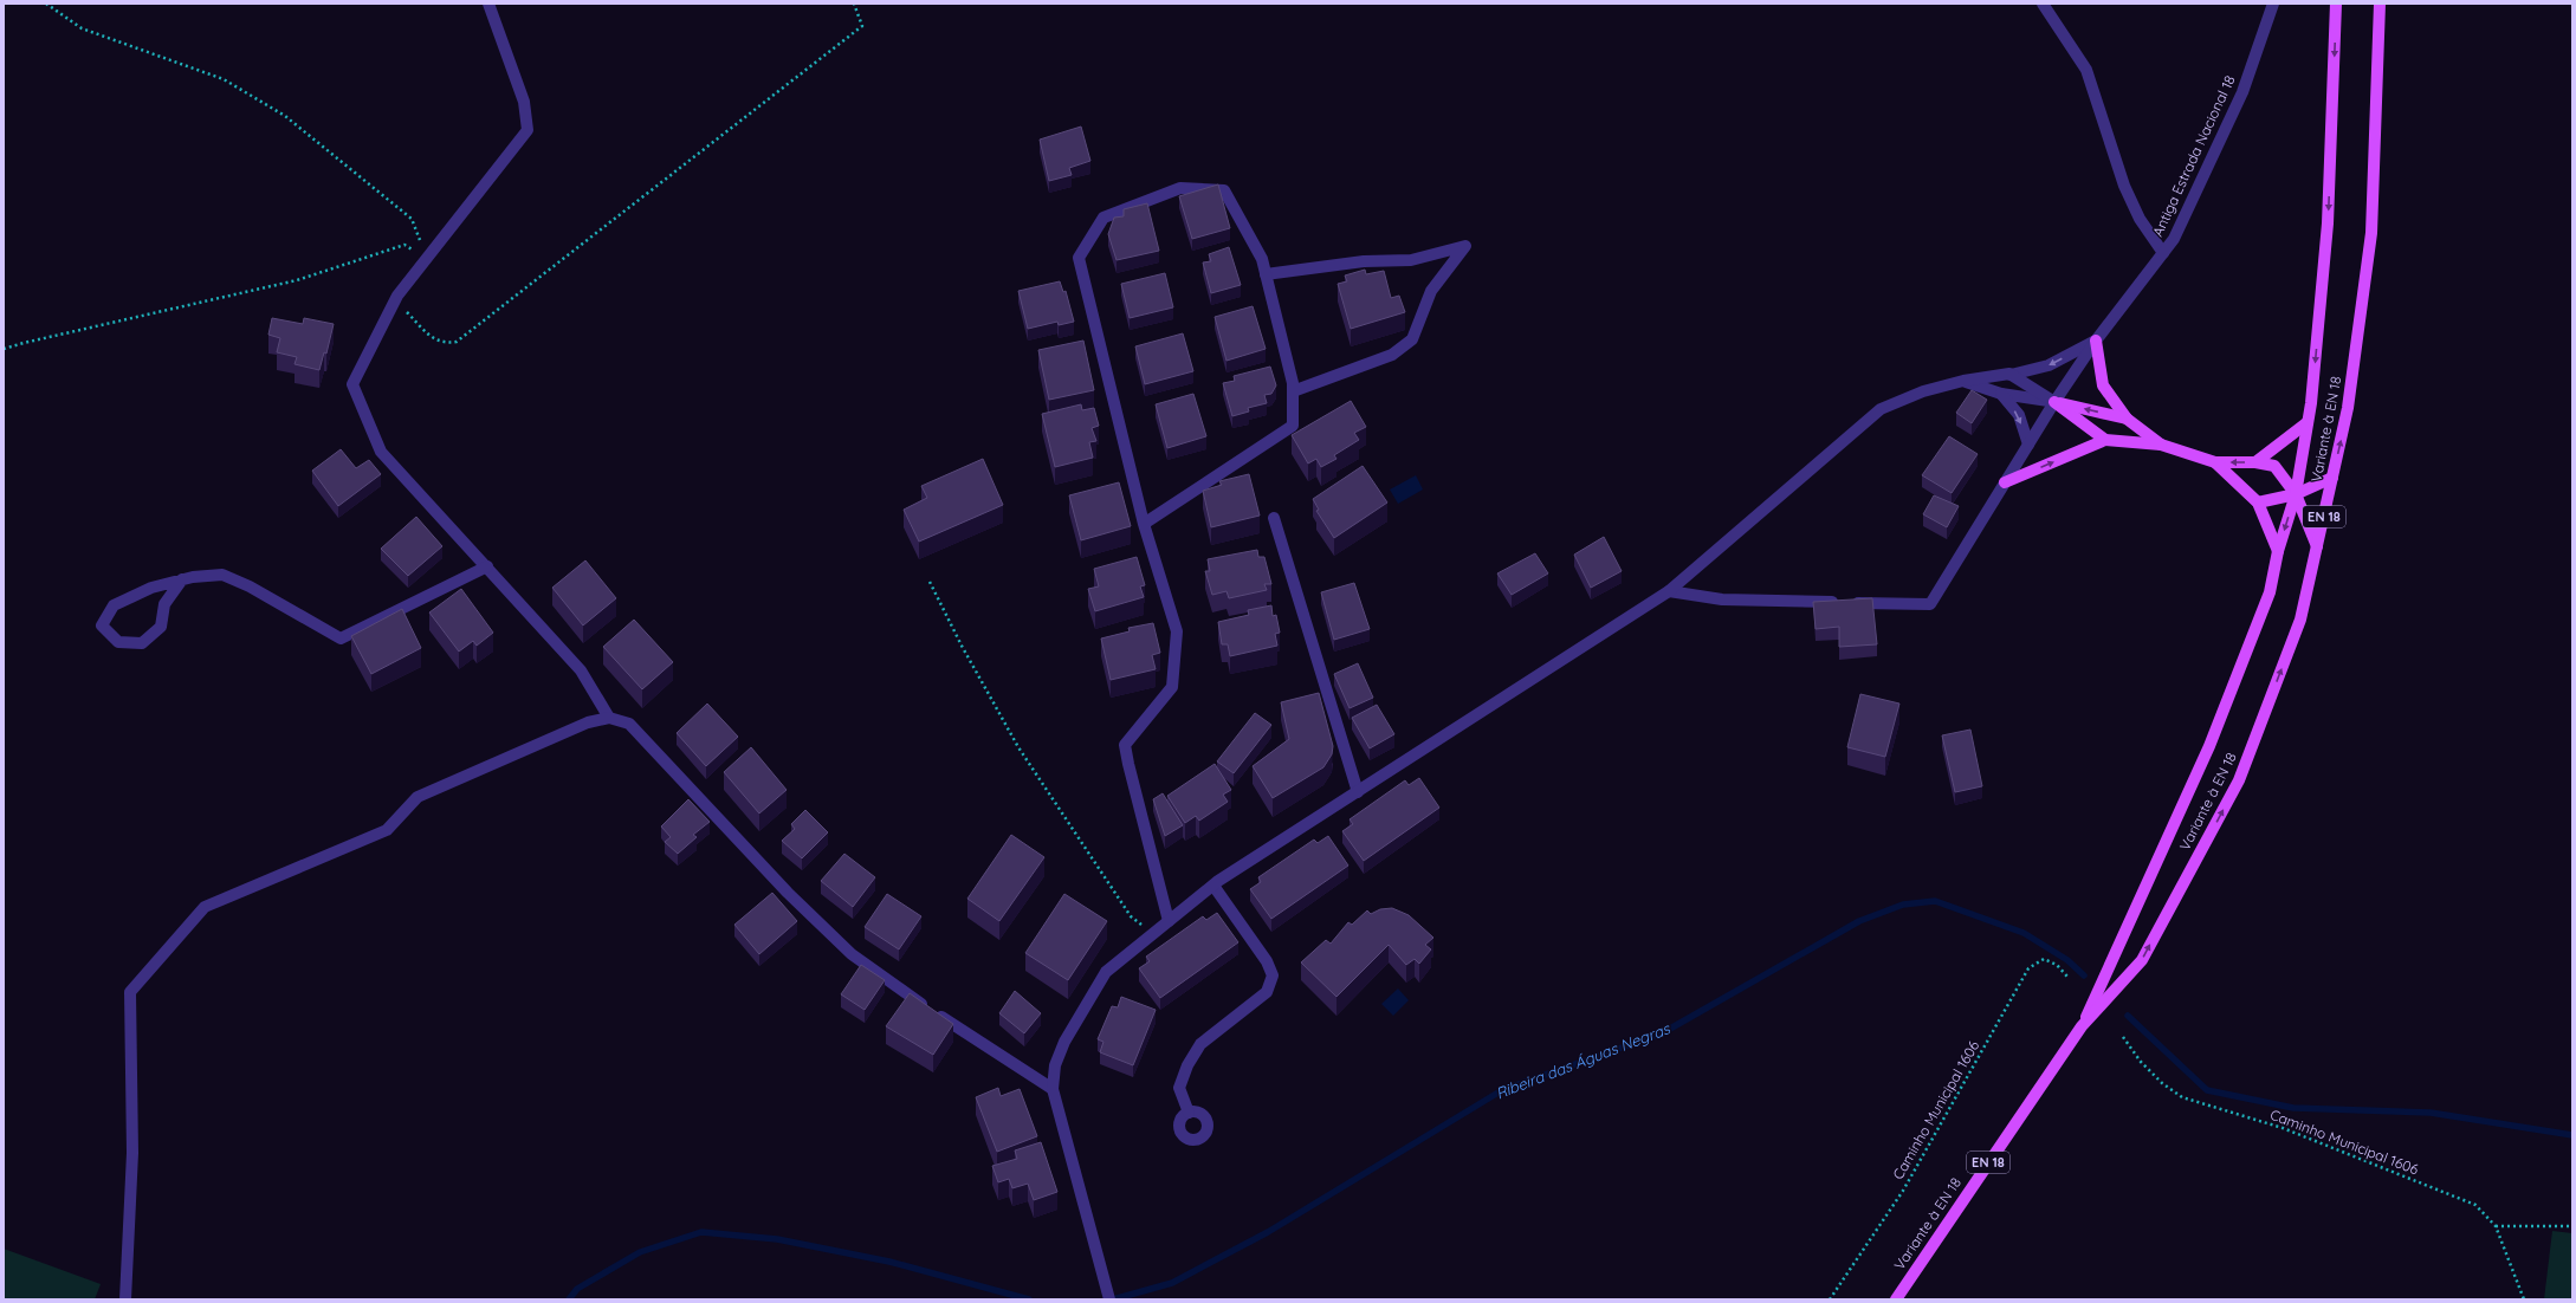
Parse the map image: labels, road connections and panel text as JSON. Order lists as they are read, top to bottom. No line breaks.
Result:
{"streets":{"main road":["Variante à EN 18","EN 18"],"street":["Antiga Estrada Nacional 18"],"path":["Caminho Municipal 1606"]},"water":["Ribeira das Águas Negras"]}
